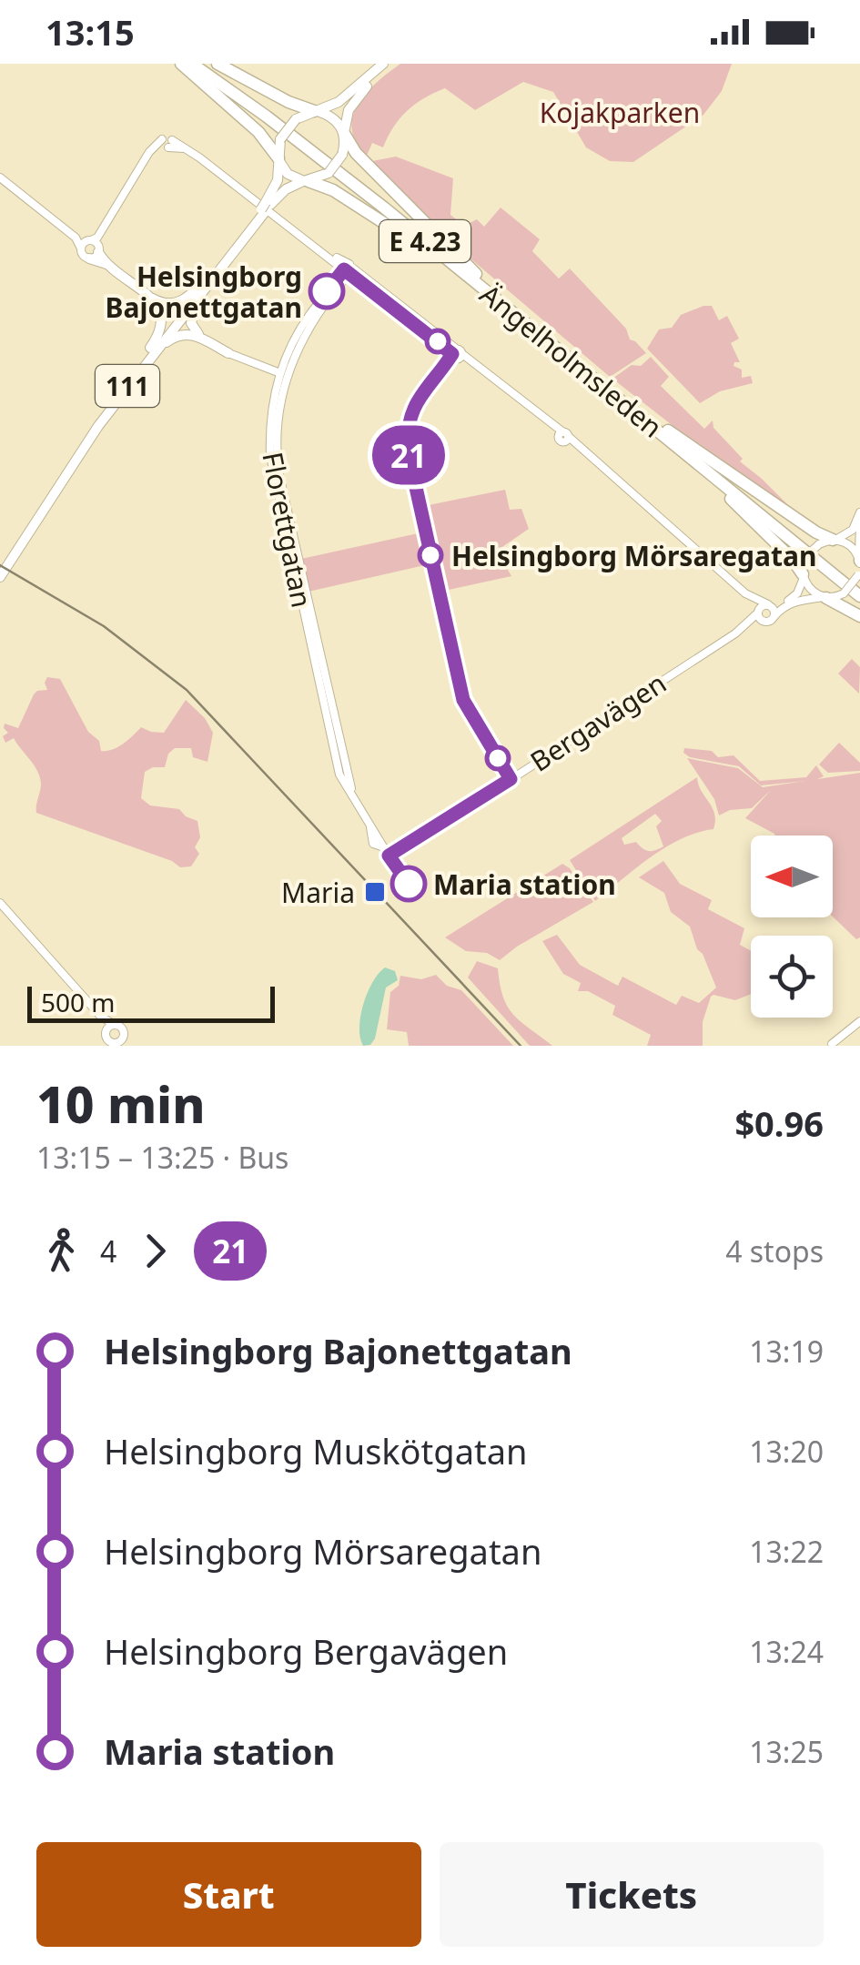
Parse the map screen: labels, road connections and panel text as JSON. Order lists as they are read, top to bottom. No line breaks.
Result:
{"streets":{"highway":["E 4.23","Ängelholmsleden"],"main road":["111"],"street":["Florettgatan","Bergavägen"]},"crossings":[["Florettgatan","Bergavägen"]],"parks":["Kojakparken"],"places":{"other":["Helsingborg Bajonettgatan","Helsingborg Mörsaregatan","Maria station"],"transit":["Maria"]},"lines":["bus line 21"],"scale_bar":"500 m","north":"left","page":{"status":"13:15","on_map":"21","scale":"500 m","heading":["10 min","13:15 – 13:25 · Bus","$0.96"],"legs":["4","21","4 stops"],"list":[{"name":"Helsingborg Bajonettgatan","value":"13:19"},{"name":"Helsingborg Muskötgatan","value":"13:20"},{"name":"Helsingborg Mörsaregatan","value":"13:22"},{"name":"Helsingborg Bergavägen","value":"13:24"},{"name":"Maria station","value":"13:25"}],"buttons":["Start","Tickets"]}}
